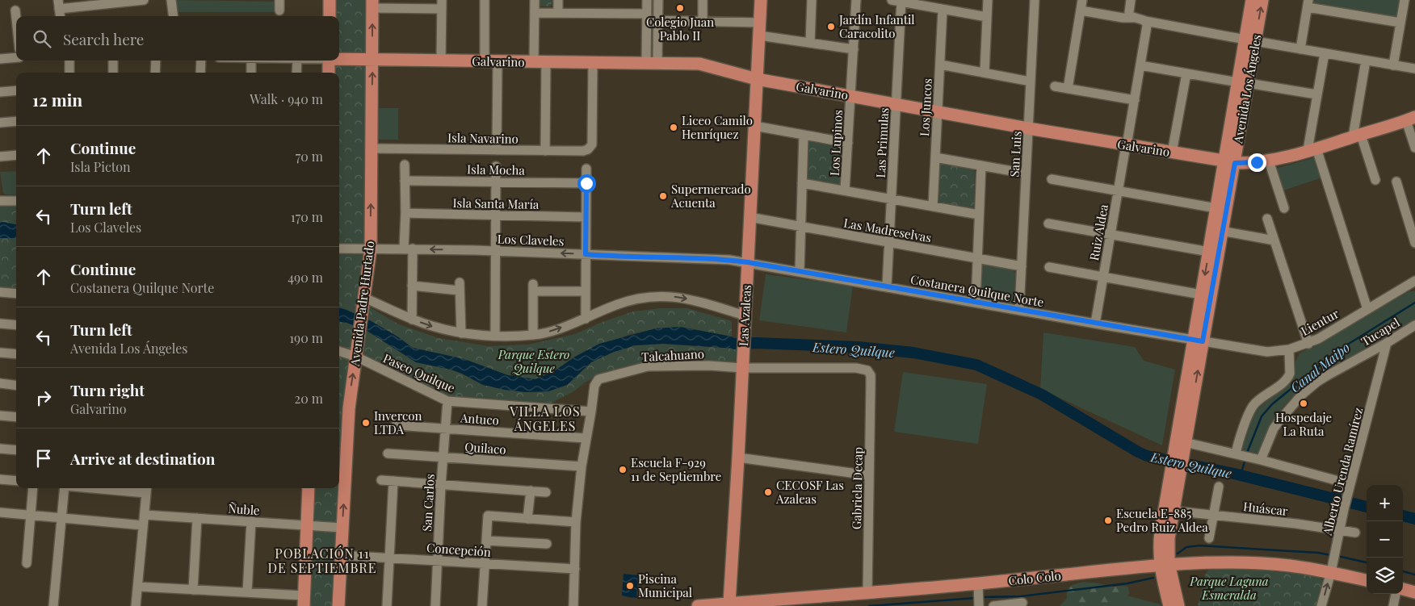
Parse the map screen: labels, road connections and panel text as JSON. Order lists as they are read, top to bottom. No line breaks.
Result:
{"streets":{"main road":["Galvarino","Avenida Los Ángeles","Avenida Padre Hurtado","Las Azaleas","Colo Colo"],"street":["Los Juncos","Isla Navarino","Los Lupinos","Las Primulas","San Luis","Isla Mocha","Isla Santa María","Las Madreselvas","Ruiz Aldea","Los Claveles","Costanera Quilque Norte","Lientur","Tucapel","Talcahuano","Paseo Quilque","Antuco","Quilaco","Alberto Urenda Ramírez","Gabriela Decap","San Carlos","Huáscar","Ñuble","Concepción"]},"crossings":[["Galvarino","Avenida Los Ángeles"],["Galvarino","Los Juncos"],["Galvarino","Isla Navarino"],["Galvarino","Los Lupinos"],["Galvarino","Las Primulas"],["Galvarino","San Luis"],["Galvarino","Ruiz Aldea"],["Galvarino","Avenida Padre Hurtado"],["Galvarino","Las Azaleas"],["Avenida Los Ángeles","Costanera Quilque Norte"],["Avenida Los Ángeles","Lientur"],["Avenida Los Ángeles","Huáscar"],["Avenida Los Ángeles","Colo Colo"],["Isla Navarino","Avenida Padre Hurtado"],["Las Primulas","Las Madreselvas"],["Las Primulas","Costanera Quilque Norte"],["San Luis","Las Madreselvas"],["San Luis","Costanera Quilque Norte"],["Las Madreselvas","Las Azaleas"],["Ruiz Aldea","Costanera Quilque Norte"],["Los Claveles","Costanera Quilque Norte"],["Los Claveles","Avenida Padre Hurtado"],["Los Claveles","Las Azaleas"],["Costanera Quilque Norte","Las Azaleas"],["Costanera Quilque Norte","Lientur"],["Avenida Padre Hurtado","Paseo Quilque"],["Avenida Padre Hurtado","Ñuble"],["Avenida Padre Hurtado","Concepción"],["Las Azaleas","Talcahuano"],["Las Azaleas","Colo Colo"],["Tucapel","Alberto Urenda Ramírez"],["Talcahuano","Paseo Quilque"],["Talcahuano","Antuco"],["Talcahuano","Quilaco"],["Talcahuano","Gabriela Decap"],["Talcahuano","Concepción"],["Paseo Quilque","San Carlos"],["Antuco","San Carlos"],["Quilaco","San Carlos"],["Alberto Urenda Ramírez","Huáscar"],["Alberto Urenda Ramírez","Colo Colo"],["Gabriela Decap","Colo Colo"],["San Carlos","Concepción"]],"one_way":["Avenida Padre Hurtado"],"districts":["VILLA LOS ÁNGELES","POBLACIÓN 11 DE SEPTIEMBRE"],"water":["Estero Quilque","Canal Maipo"],"parks":["Parque Estero Quilque","Parque Laguna Esmeralda"],"places":["Colegio Juan Pablo II","Jardín Infantil Caracolito","Liceo Camilo Henríquez","Supermercado Acuenta","Hospedaje La Ruta","Invercon LTDA","Escuela F-929 11 de Septiembre","CECOSF Las Azaleas","Escuela E-885 Pedro Ruiz Aldea","Piscina Municipal"],"page":{"search":"Search here","heading":["12 min","Walk · 940 m"],"list":[["Continue","Isla Picton","70 m"],["Turn left","Los Claveles","170 m"],["Continue","Costanera Quilque Norte","490 m"],["Turn left","Avenida Los Ángeles","190 m"],["Turn right","Galvarino","20 m"],"Arrive at destination"],"map_buttons":["+","−"]}}
